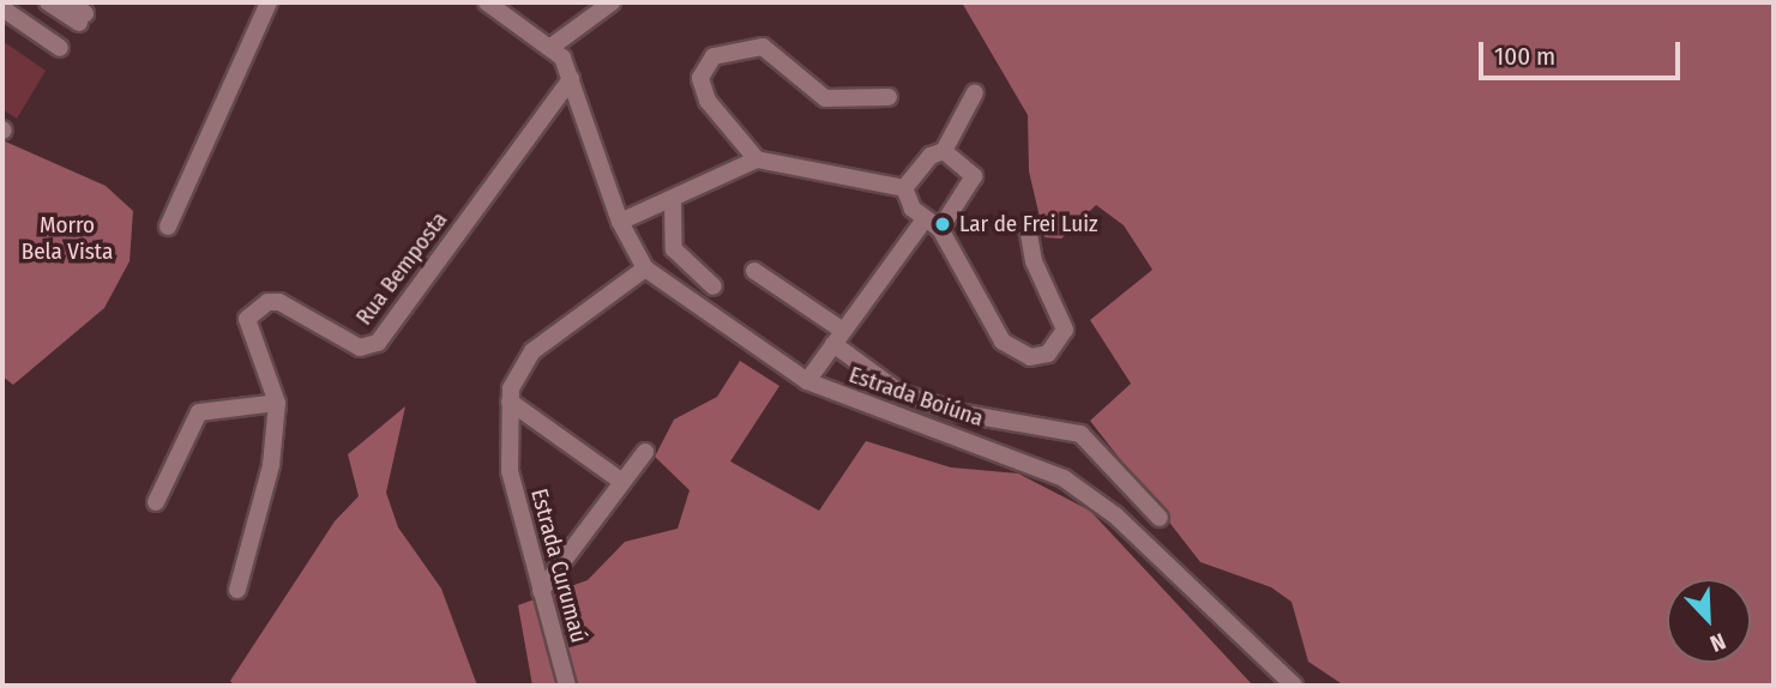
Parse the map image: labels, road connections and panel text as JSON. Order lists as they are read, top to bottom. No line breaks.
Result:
{"streets":{"street":["Rua Bemposta","Estrada Boiúna","Estrada Curumaú"]},"crossings":[["Rua Bemposta","Estrada Boiúna"],["Estrada Boiúna","Estrada Curumaú"]],"parks":["Morro Bela Vista"],"places":["Lar de Frei Luiz"],"scale_bar":"100 m","north":"bottom right"}
